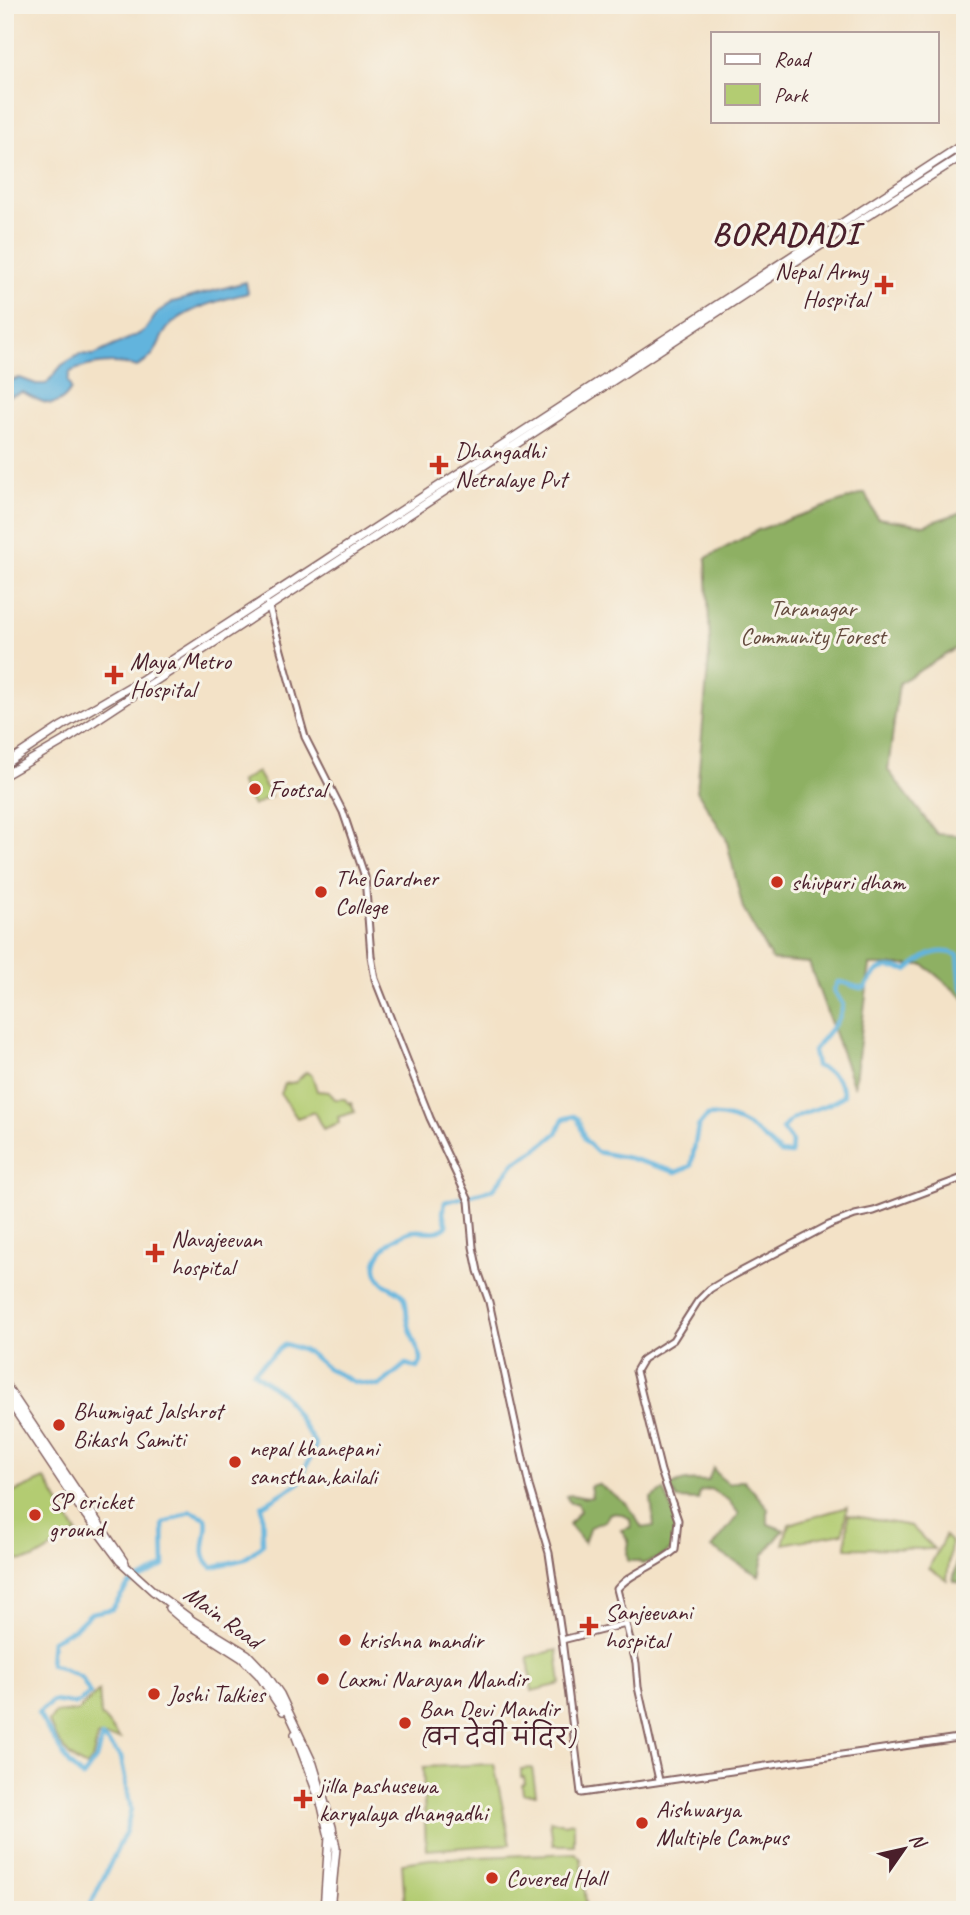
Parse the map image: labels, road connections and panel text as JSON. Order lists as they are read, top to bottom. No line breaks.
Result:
{"streets":{"main road":["Main Road"]},"districts":["BORADADI"],"parks":["Taranagar Community Forest"],"places":{"health":["Nepal Army Hospital","Dhangadhi Netralaye Pvt","Maya Metro Hospital","Navajeevan hospital","Sanjeevani hospital","jilla pashusewa karyalaya dhangadhi"],"other":["Footsal","shivpuri dham","The Gardner College","Bhumigat Jalshrot Bikash Samiti","nepal khanepani sansthan,kailali","SP cricket ground","krishna mandir","Laxmi Narayan Mandir","Joshi Talkies","Ban Devi Mandir (वन देवी मंदिर)","Aishwarya Multiple Campus","Covered Hall"]},"legend":["Road","Park"],"north":"top right"}
